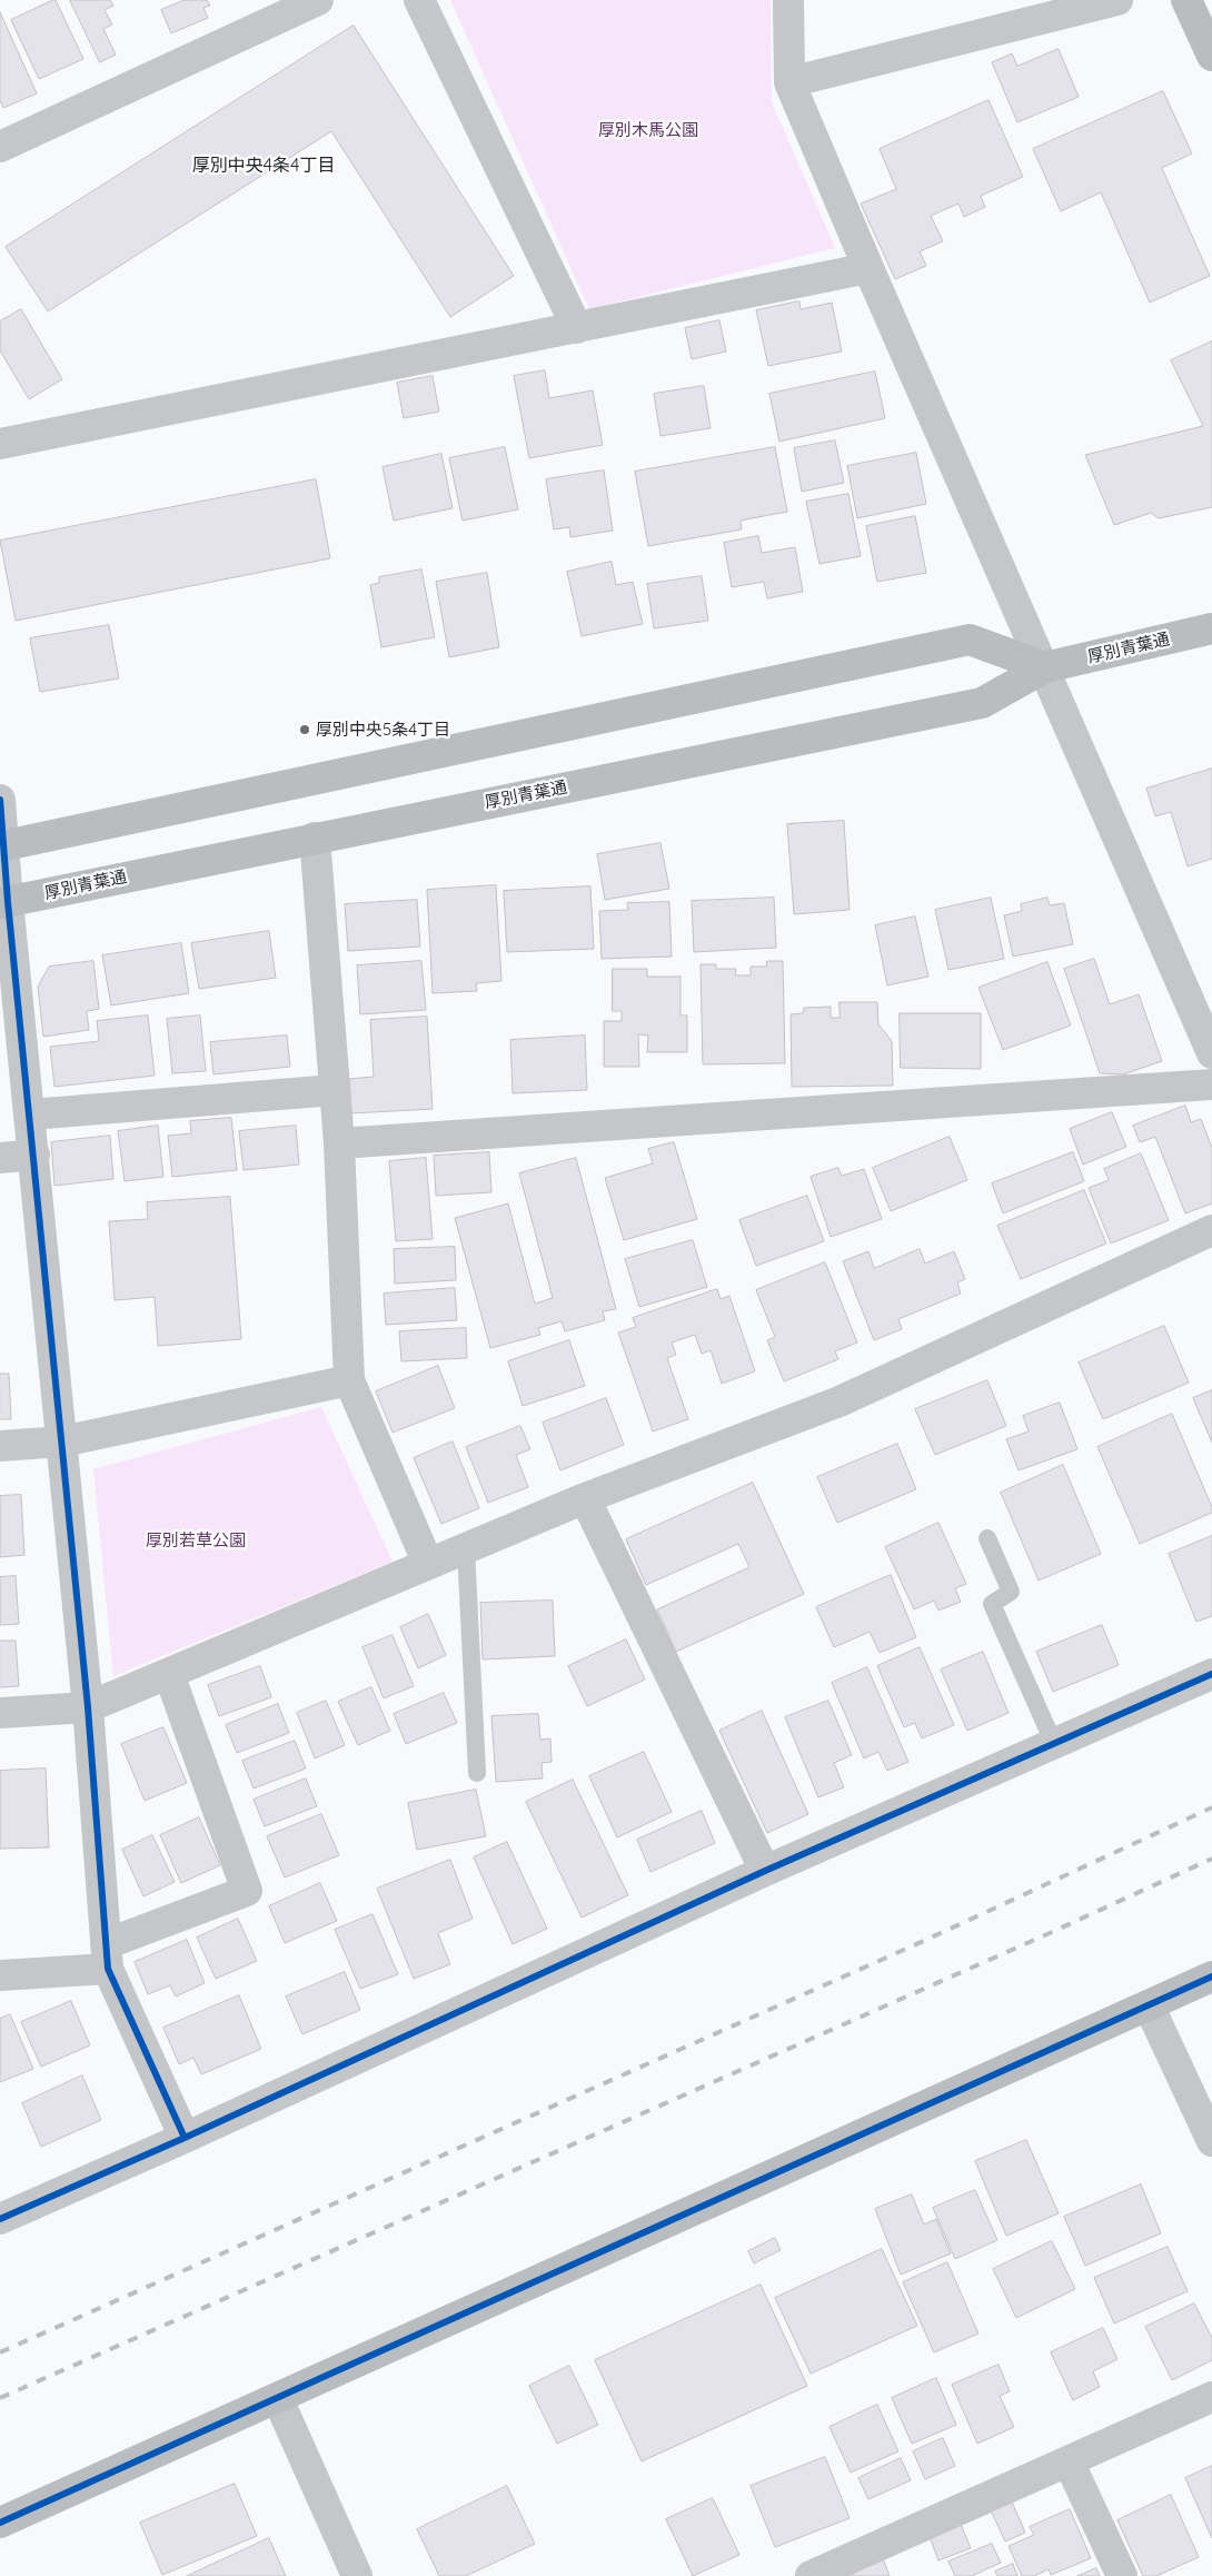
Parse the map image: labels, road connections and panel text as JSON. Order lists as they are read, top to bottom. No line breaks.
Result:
{"streets":{"street":["厚別青葉通"]},"districts":["厚別中央4条4丁目"],"parks":["厚別木馬公園","厚別若草公園"],"places":["厚別中央5条4丁目"]}
